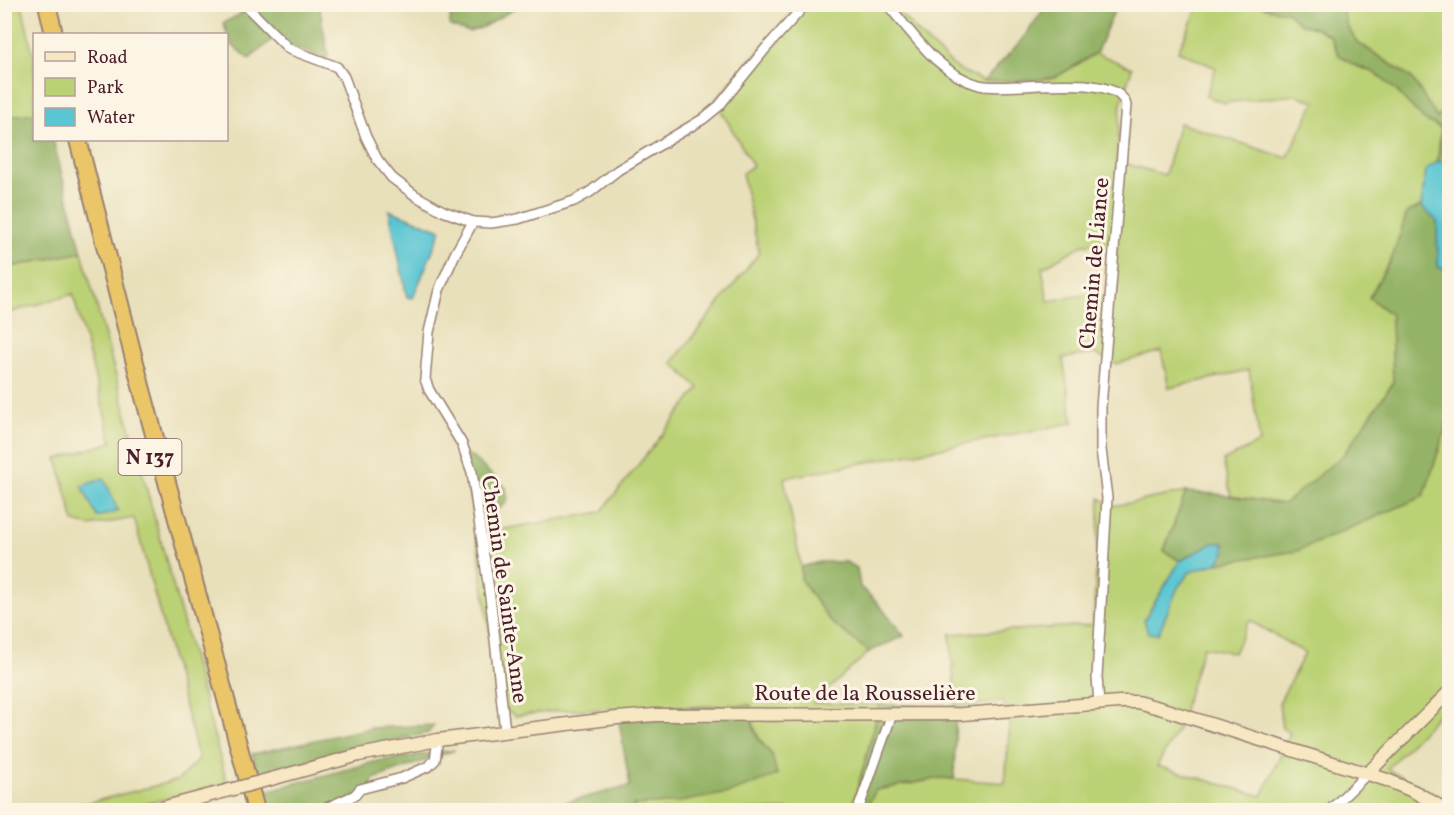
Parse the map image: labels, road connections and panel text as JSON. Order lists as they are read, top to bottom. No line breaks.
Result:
{"streets":{"highway":["N 137"],"street":["Chemin de Liance","Chemin de Sainte-Anne","Route de la Rousselière"]},"crossings":[["Chemin de Liance","Route de la Rousselière"],["Chemin de Sainte-Anne","Route de la Rousselière"]],"legend":["Road","Park","Water"]}
